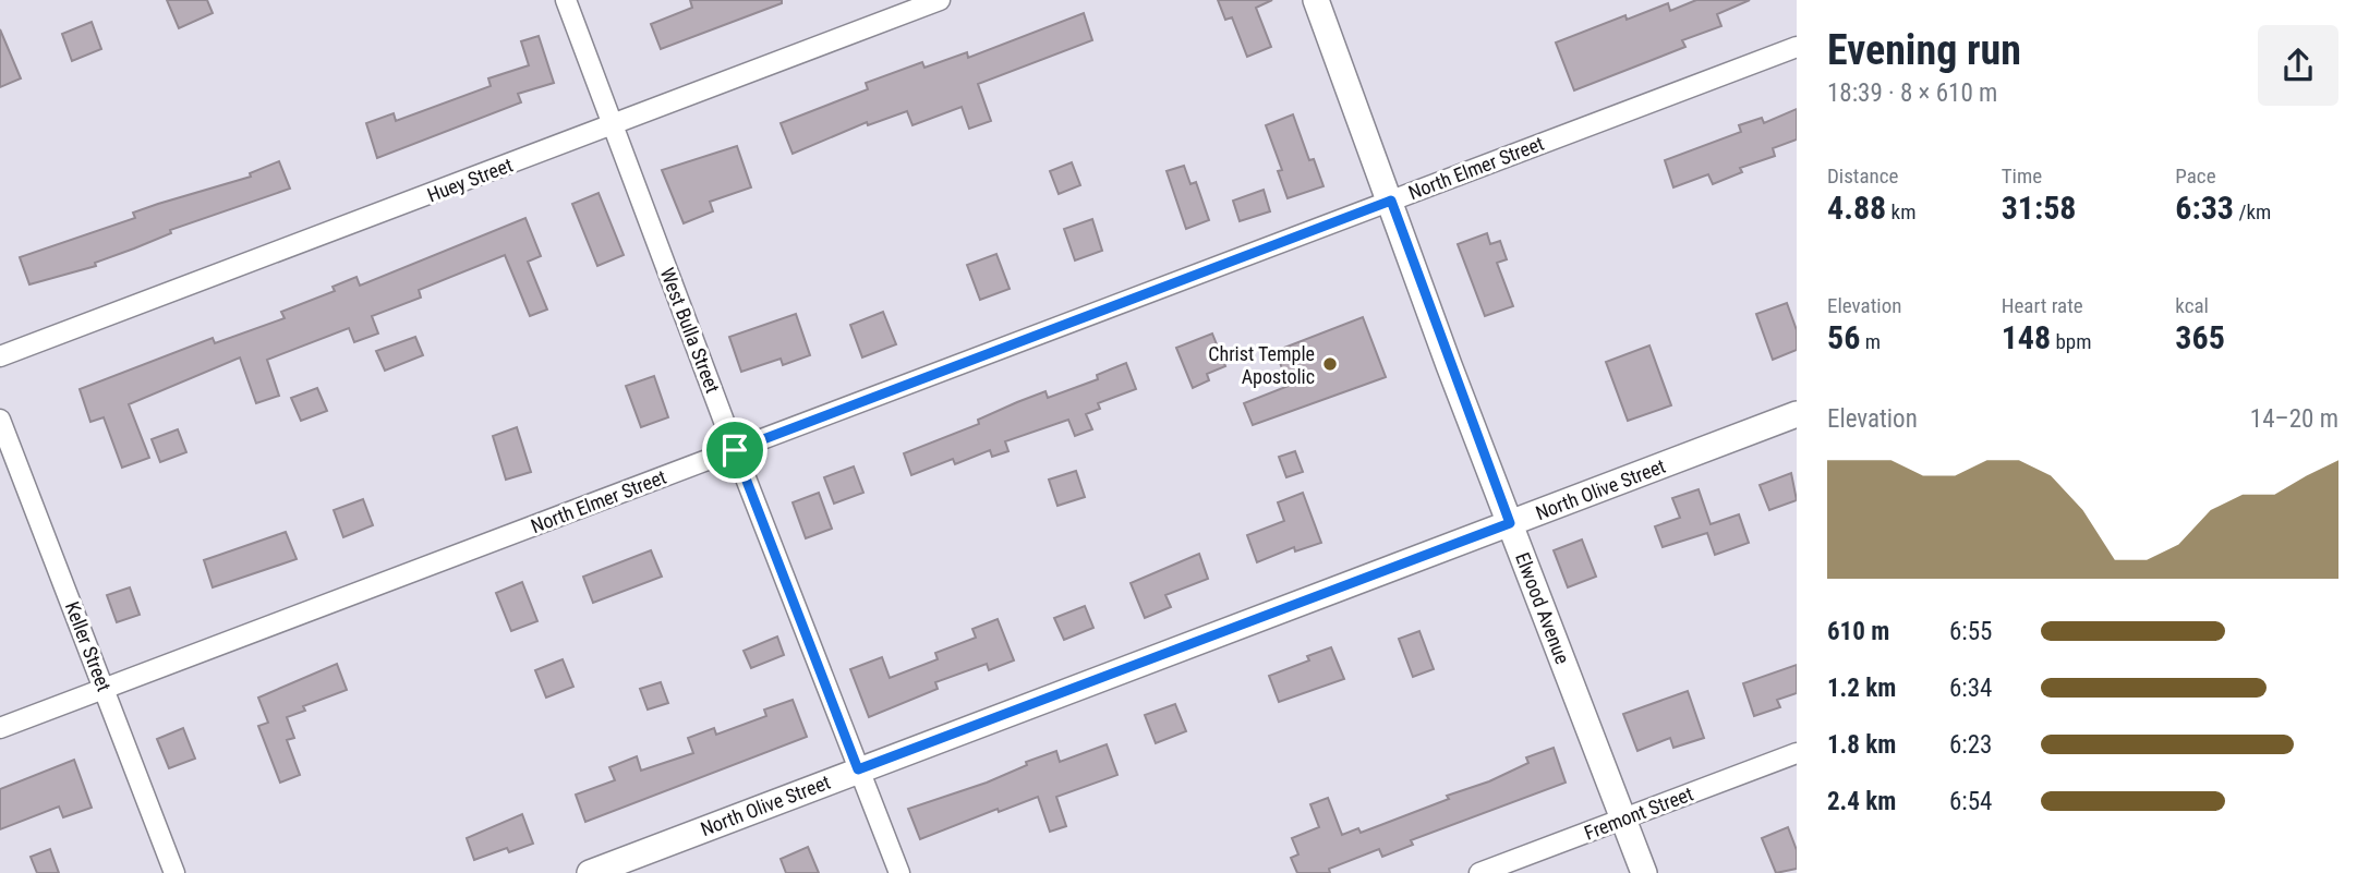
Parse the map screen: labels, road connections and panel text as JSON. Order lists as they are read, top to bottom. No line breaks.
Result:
{"streets":{"street":["North Elmer Street","Huey Street","West Bulla Street","North Olive Street","Elwood Avenue","Keller Street","Fremont Street"]},"crossings":[["North Elmer Street","West Bulla Street"],["North Elmer Street","Elwood Avenue"],["North Elmer Street","Keller Street"],["Huey Street","West Bulla Street"],["West Bulla Street","North Olive Street"],["North Olive Street","Elwood Avenue"],["Elwood Avenue","Fremont Street"]],"places":["Christ Temple Apostolic"],"page":{"heading":["Evening run","18:39 · 8 × 610 m"],"stats":[["Distance","4.88 km"],["Time","31:58"],["Pace","6:33 /km"],["Elevation","56 m"],["Heart rate","148 bpm"],["kcal","365"]],"chart":["Elevation","14–20 m"],"list":[{"name":"610 m","note":"6:55"},{"name":"1.2 km","note":"6:34"},{"name":"1.8 km","note":"6:23"},{"name":"2.4 km","note":"6:54"}]}}
